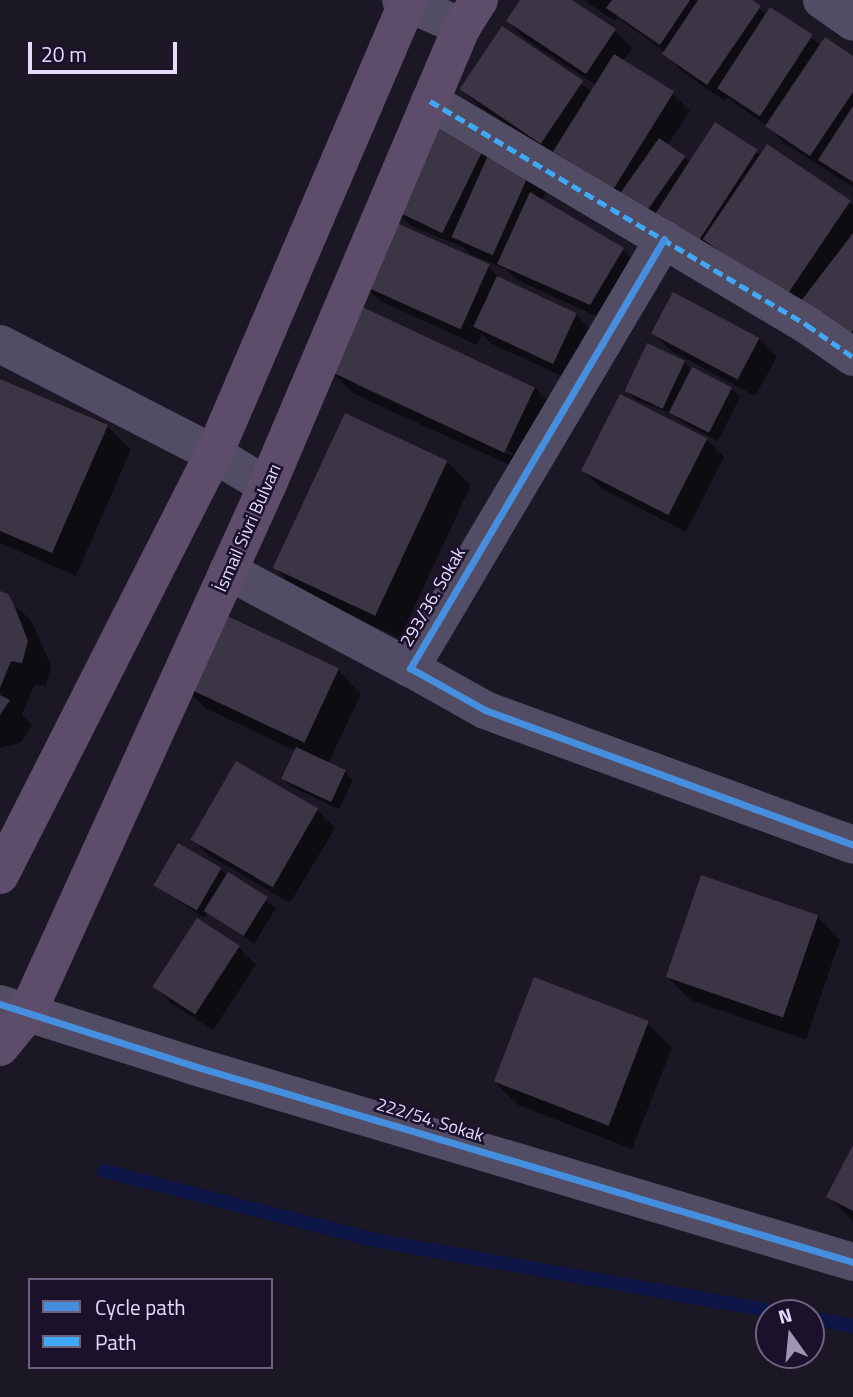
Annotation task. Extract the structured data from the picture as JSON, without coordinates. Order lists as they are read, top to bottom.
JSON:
{
  "streets": {
    "main road": ["İsmail Sivri Bulvarı"],
    "street": ["293/36. Sokak", "222/54. Sokak"]
  },
  "crossings": [
    ["İsmail Sivri Bulvarı", "222/54. Sokak"]
  ],
  "legend": ["Cycle path", "Path"],
  "scale_bar": "20 m",
  "north": "top"
}
